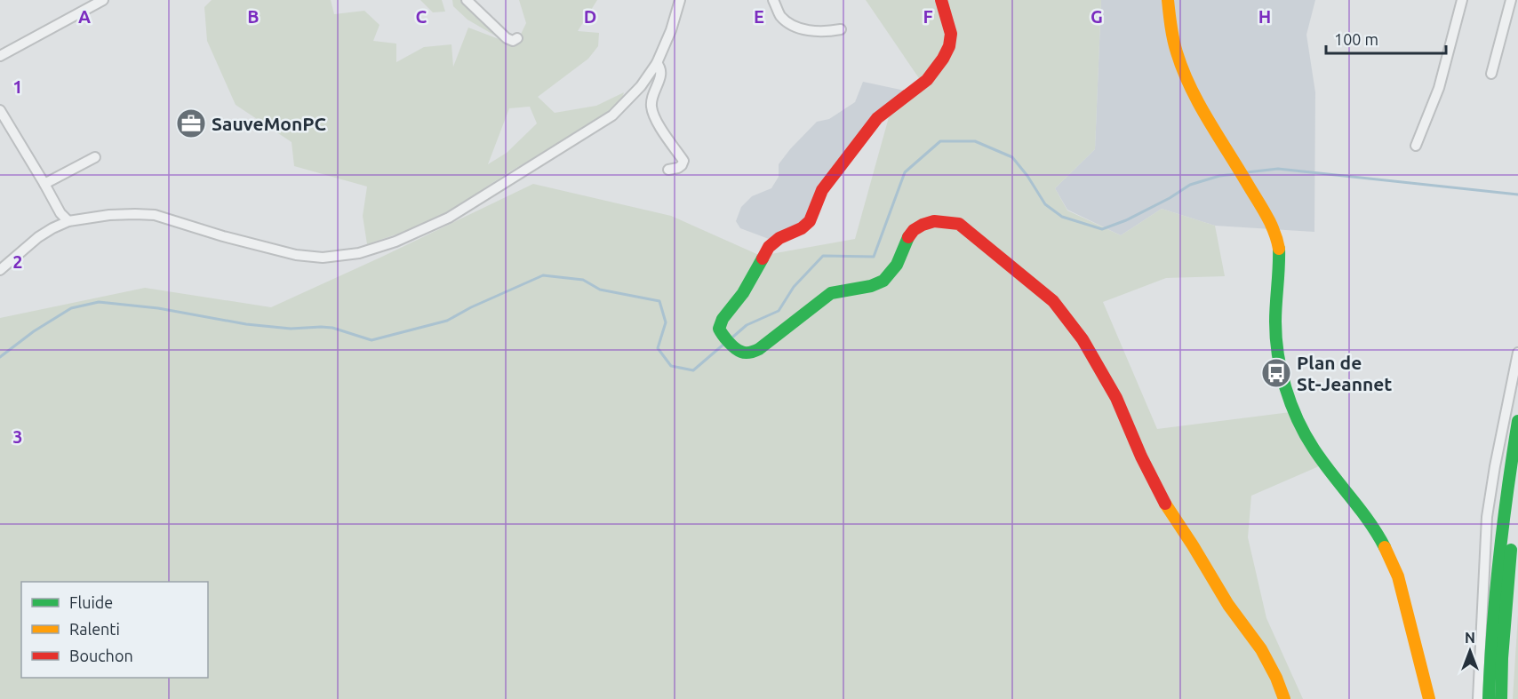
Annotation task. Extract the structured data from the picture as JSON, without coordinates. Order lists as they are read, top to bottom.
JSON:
{
  "places": {
    "office": ["SauveMonPC"],
    "bus stop": ["Plan de St-Jeannet"]
  },
  "legend": ["Fluide", "Ralenti", "Bouchon"],
  "scale_bar": "100 m",
  "north": "top",
  "grid": {
    "columns": [
      "A",
      "B",
      "C",
      "D",
      "E",
      "F",
      "G",
      "H"
    ],
    "rows": ["1", "2", "3"]
  }
}
